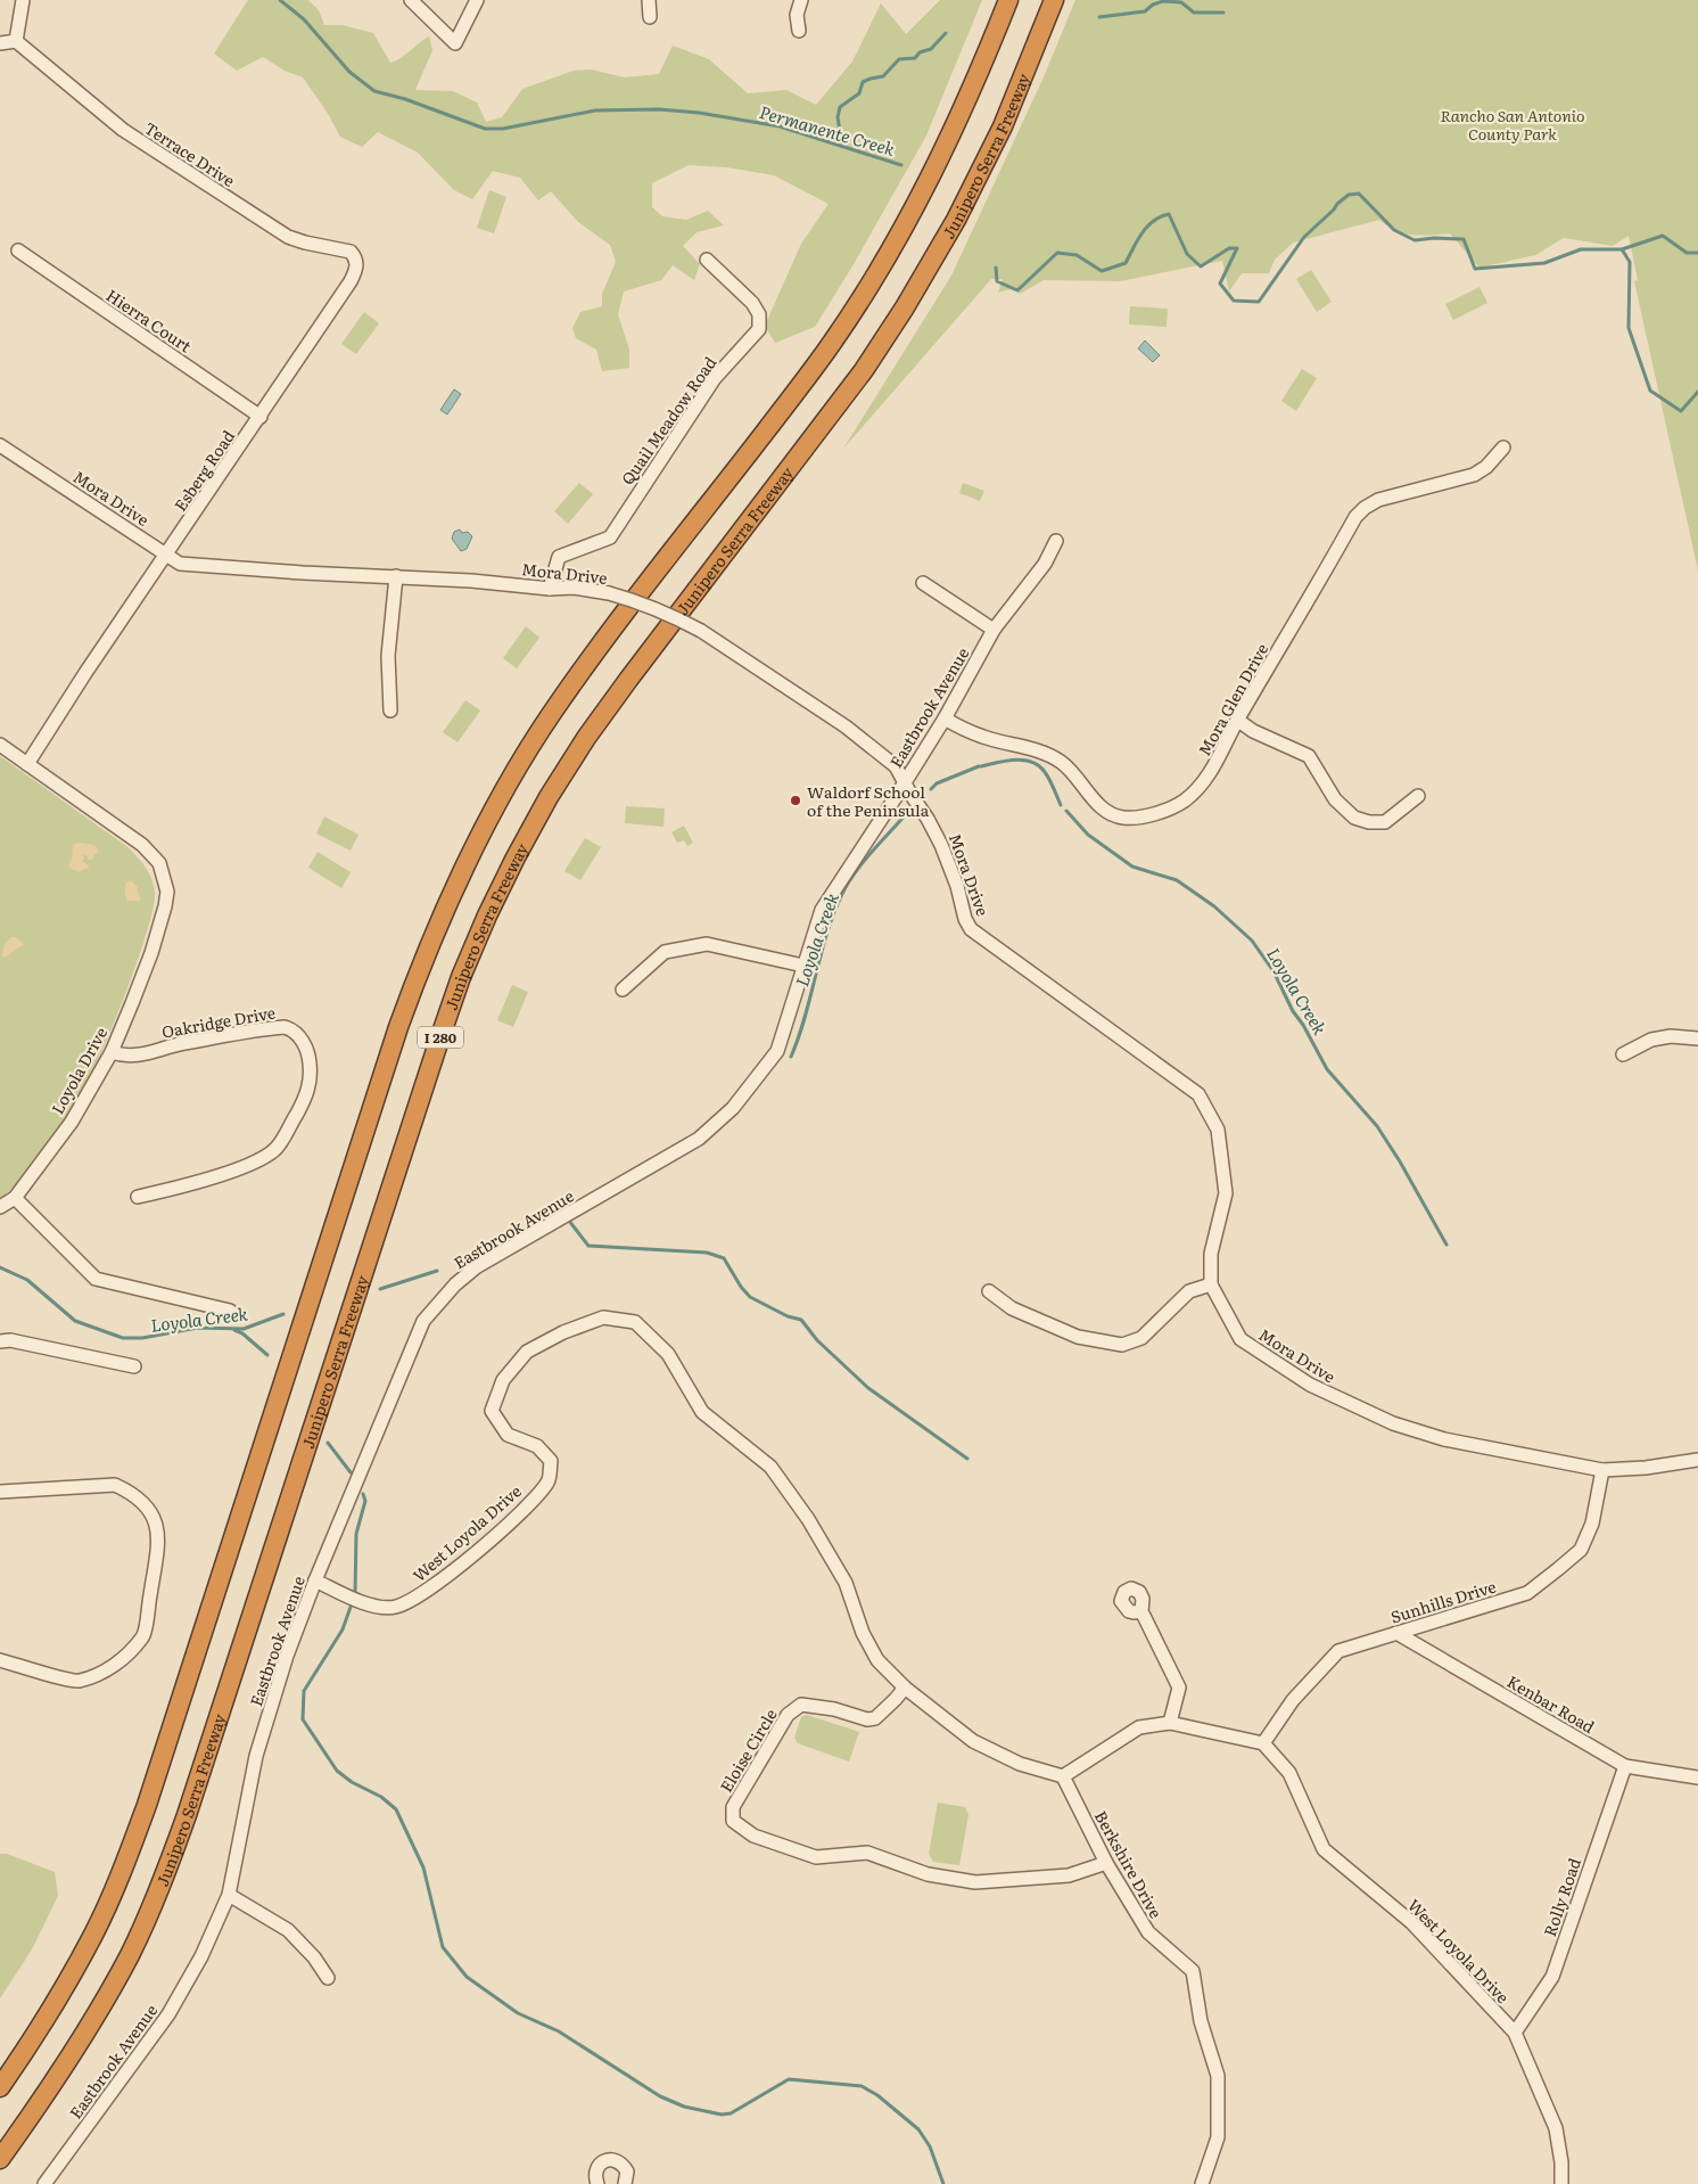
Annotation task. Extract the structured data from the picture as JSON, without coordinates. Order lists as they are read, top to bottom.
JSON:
{
  "streets": {
    "highway": ["Junipero Serra Freeway", "I 280"],
    "street": [
      "Terrace Drive",
      "Hierra Court",
      "Quail Meadow Road",
      "Esberg Road",
      "Mora Drive",
      "Mora Glen Drive",
      "Eastbrook Avenue",
      "Oakridge Drive",
      "Loyola Drive",
      "West Loyola Drive",
      "Sunhills Drive",
      "Kenbar Road",
      "Eloise Circle",
      "Berkshire Drive",
      "Rolly Road"
    ]
  },
  "crossings": [
    ["Terrace Drive", "Esberg Road"],
    ["Hierra Court", "Esberg Road"],
    ["Quail Meadow Road", "Mora Drive"],
    ["Esberg Road", "Mora Drive"],
    ["Esberg Road", "Loyola Drive"],
    ["Mora Drive", "Eastbrook Avenue"],
    ["Mora Drive", "Sunhills Drive"],
    ["Mora Glen Drive", "Eastbrook Avenue"],
    ["Eastbrook Avenue", "West Loyola Drive"],
    ["Oakridge Drive", "Loyola Drive"],
    ["West Loyola Drive", "Sunhills Drive"],
    ["West Loyola Drive", "Eloise Circle"],
    ["West Loyola Drive", "Berkshire Drive"],
    ["West Loyola Drive", "Rolly Road"],
    ["Sunhills Drive", "Kenbar Road"],
    ["Kenbar Road", "Rolly Road"],
    ["Eloise Circle", "Berkshire Drive"]
  ],
  "water": ["Permanente Creek", "Loyola Creek"],
  "parks": ["Rancho San Antonio County Park"],
  "places": ["Waldorf School of the Peninsula"]
}
